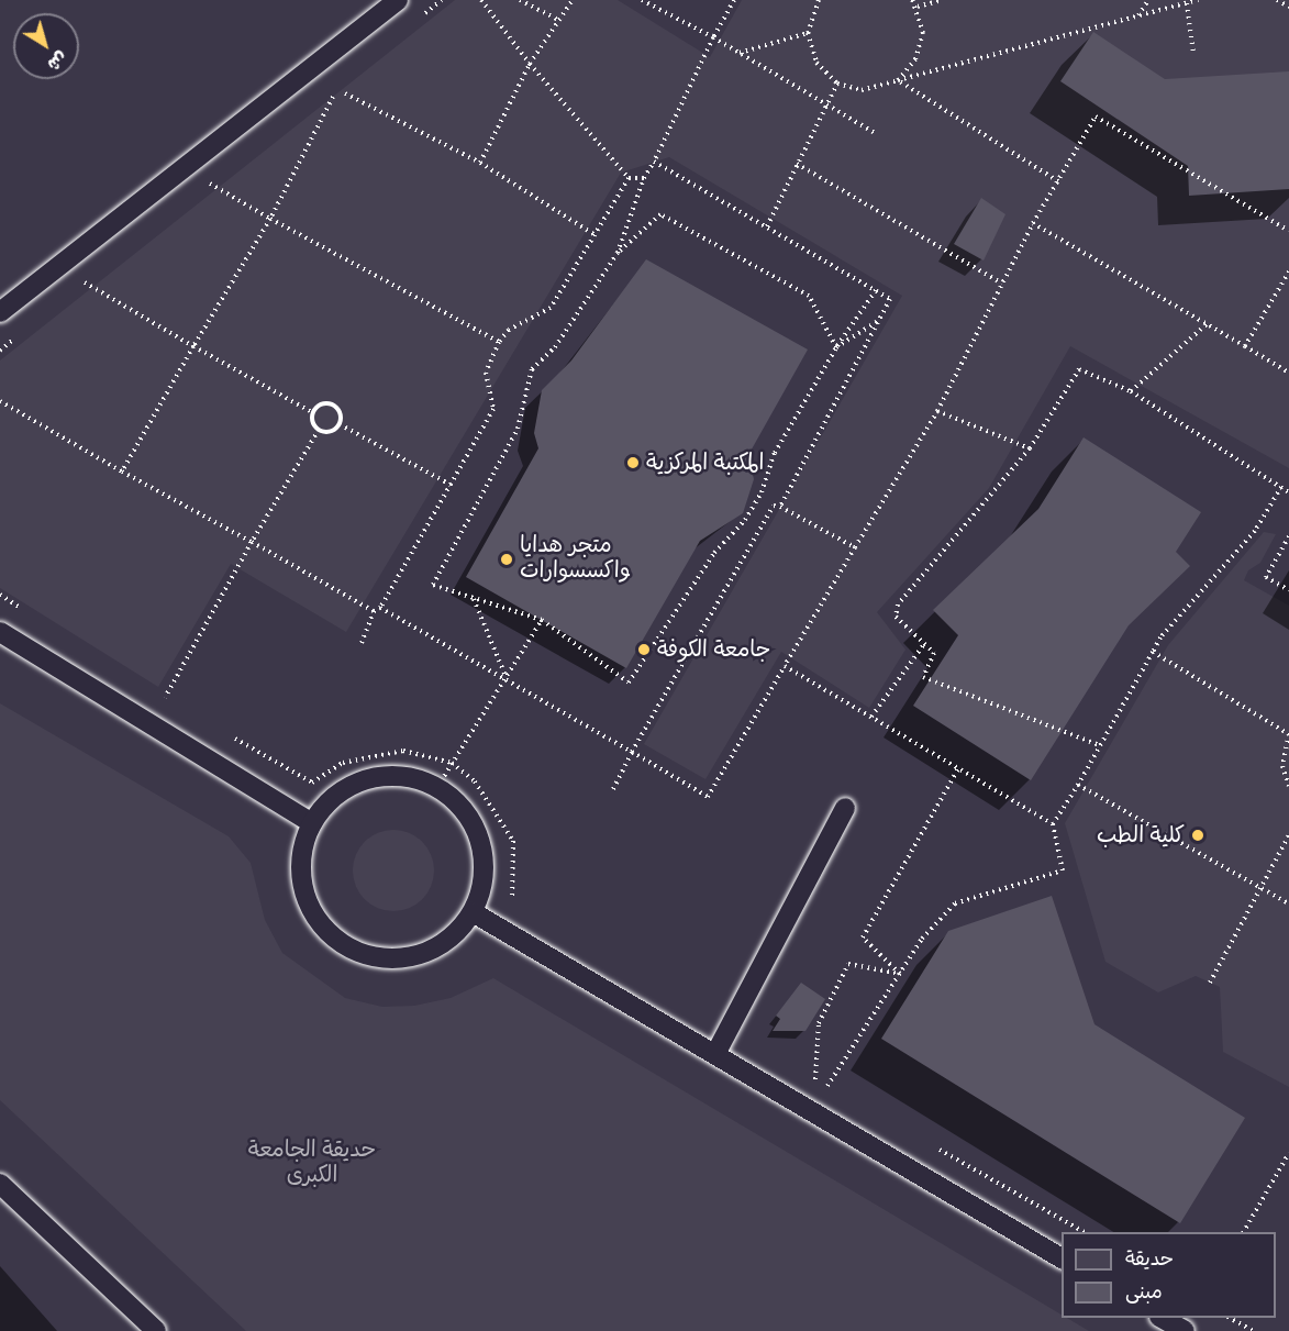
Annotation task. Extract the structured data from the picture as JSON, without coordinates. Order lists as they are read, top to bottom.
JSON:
{
  "parks": ["حديقة الجامعة الكبرى"],
  "places": [
    "المكتبة المركزية",
    "متجر هدايا واكسسوارات",
    "جامعة الكوفة",
    "كلية الطب"
  ],
  "legend": ["حديقة", "مبنى"],
  "north": "bottom right"
}
